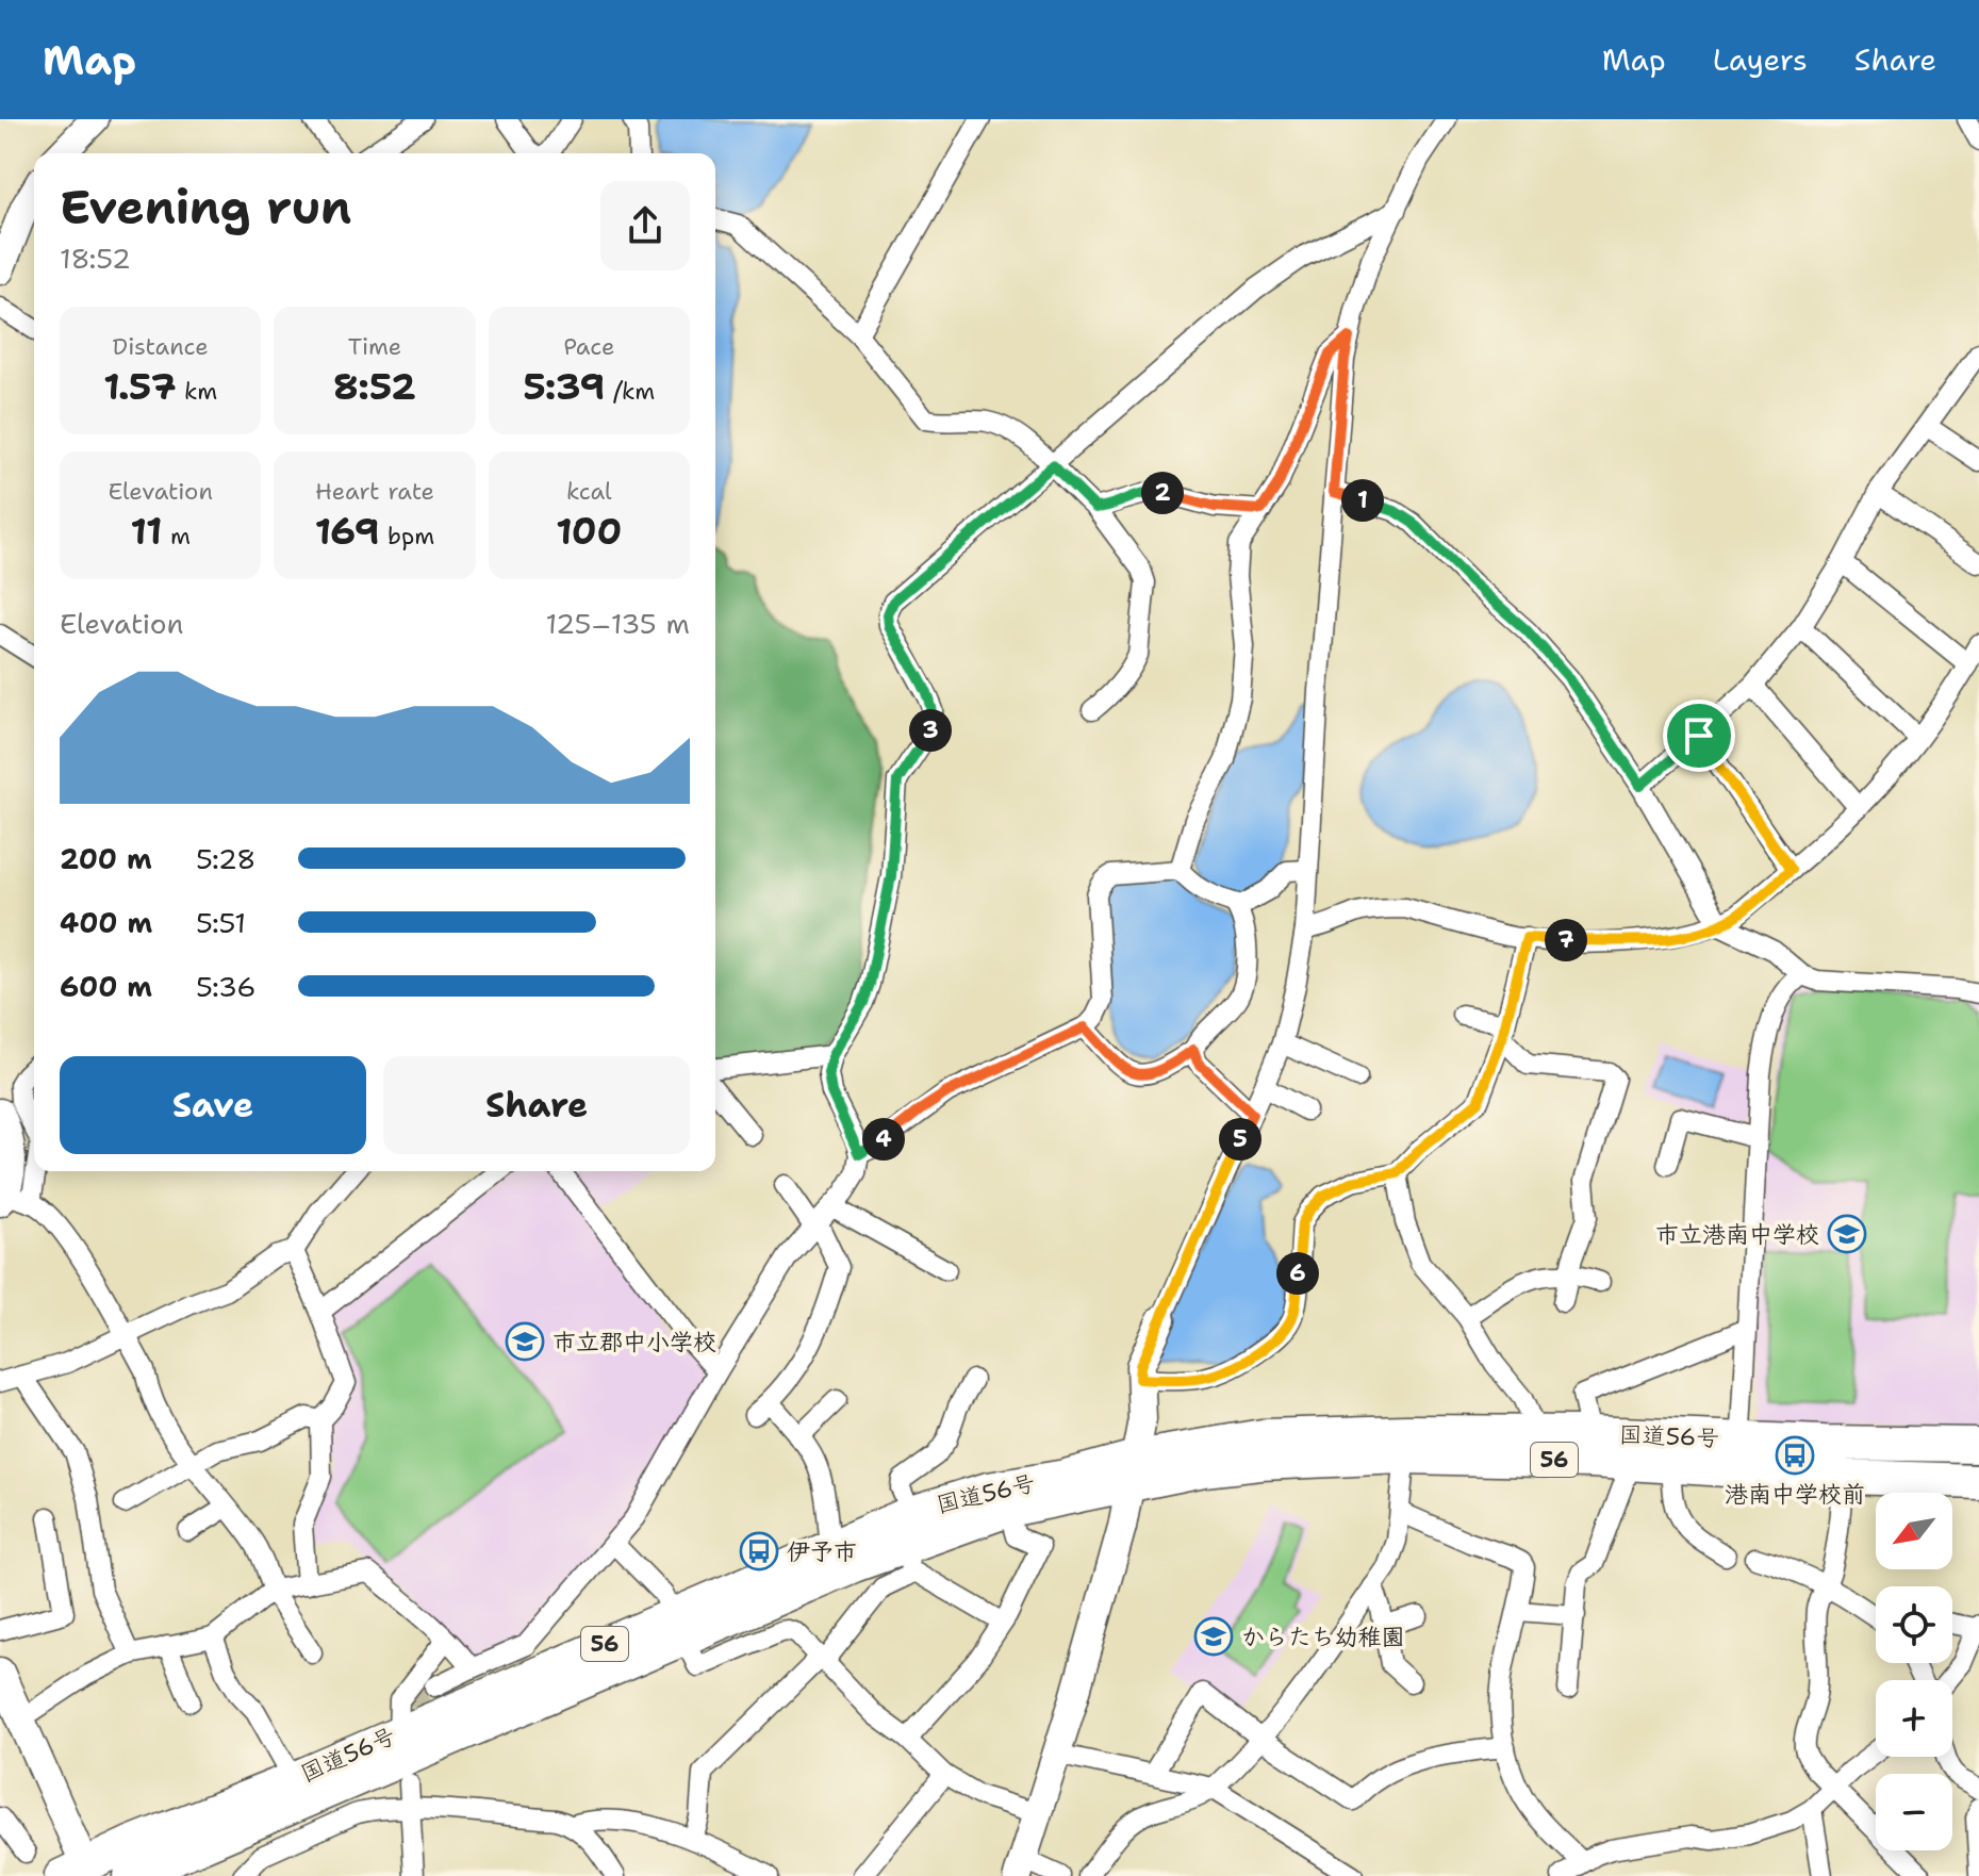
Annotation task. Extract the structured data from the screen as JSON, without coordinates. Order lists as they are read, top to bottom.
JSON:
{
  "streets": {
    "highway": ["国道56号", "56"]
  },
  "places": {
    "school or university": ["市立港南中学校", "市立郡中小学校", "からたち幼稚園"],
    "bus stop": ["港南中学校前", "伊予市"]
  },
  "north": "bottom left",
  "page": {
    "header": "Map",
    "nav": ["Map", "Layers", "Share"],
    "heading": ["Evening run", "18:52"],
    "stats": [
      ["Distance", "1.57 km"],
      ["Time", "8:52"],
      ["Pace", "5:39 /km"],
      ["Elevation", "11 m"],
      ["Heart rate", "169 bpm"],
      ["kcal", "100"]
    ],
    "pins": [
      "2",
      "1",
      "3",
      "7",
      "4",
      "5",
      "6"
    ],
    "chart": ["Elevation", "125–135 m"],
    "list": [
      {
        "name": "200 m",
        "note": "5:28"
      },
      {
        "name": "400 m",
        "note": "5:51"
      },
      {
        "name": "600 m",
        "note": "5:36"
      }
    ],
    "buttons": ["Save", "Share"],
    "map_buttons": ["+", "−"]
  }
}
